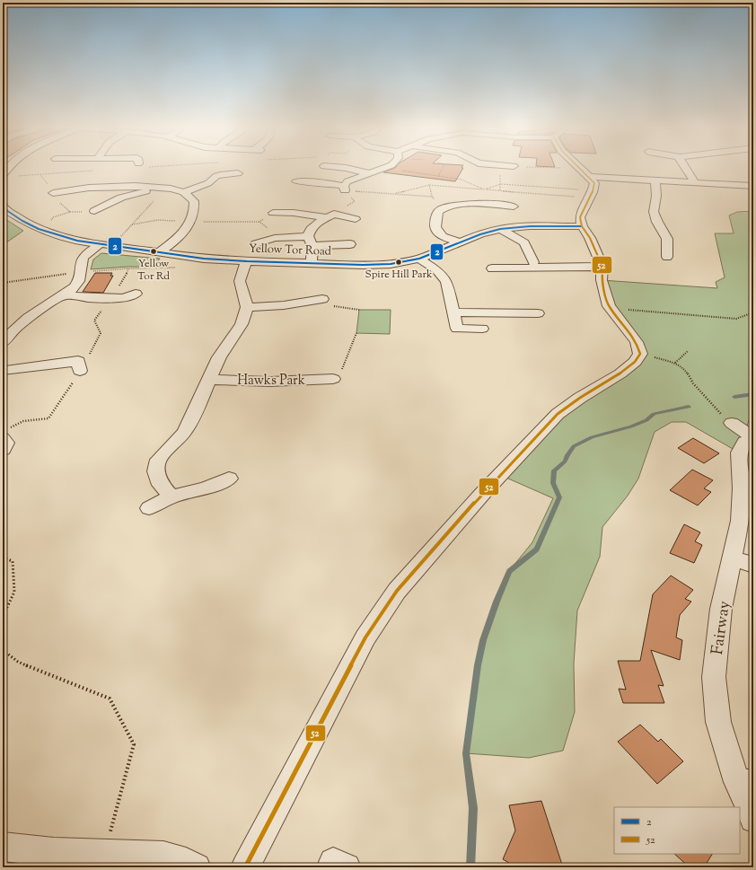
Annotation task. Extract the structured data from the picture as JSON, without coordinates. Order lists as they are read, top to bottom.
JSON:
{
  "streets": {
    "street": ["Yellow Tor Road", "Hawks Park", "Fairway"]
  },
  "places": ["Yellow Tor Rd", "Spire Hill Park"],
  "lines": ["transit line 52", "transit line 2"],
  "legend": ["2", "52"]
}
